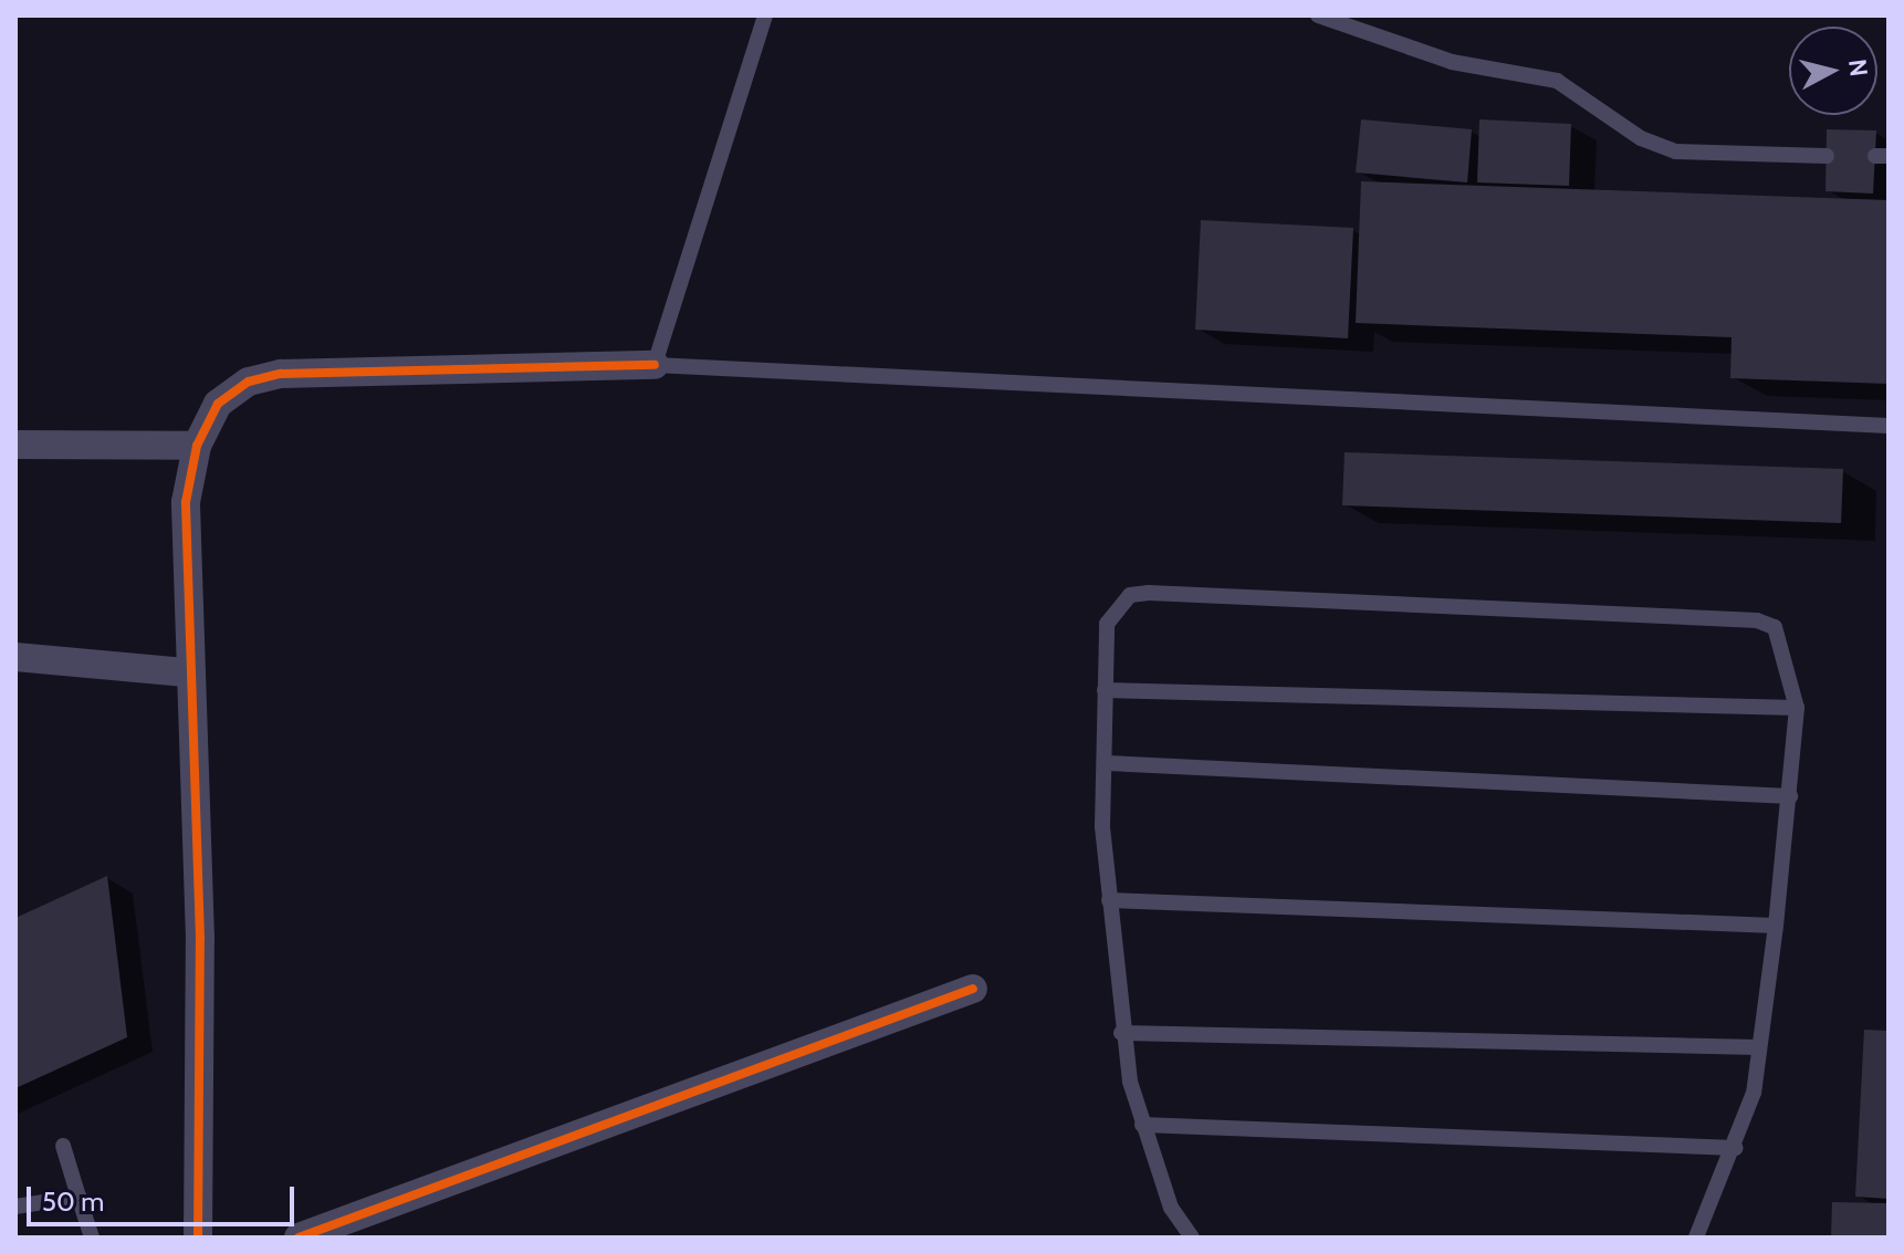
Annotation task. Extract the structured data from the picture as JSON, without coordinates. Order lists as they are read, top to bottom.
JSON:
{
  "scale_bar": "50 m",
  "north": "right"
}
